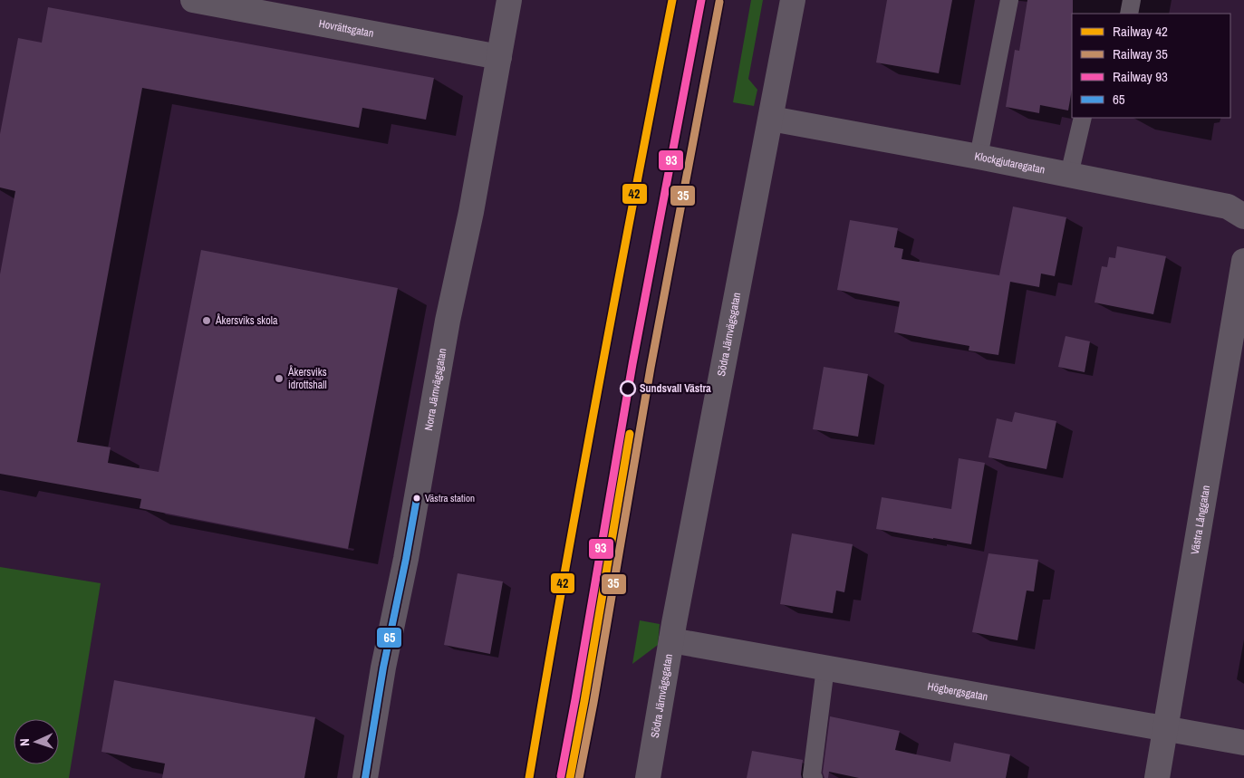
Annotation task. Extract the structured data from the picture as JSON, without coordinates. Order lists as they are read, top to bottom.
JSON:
{
  "streets": {
    "street": [
      "Hovrättsgatan",
      "Klockgjutaregatan",
      "Södra Järnvägsgatan",
      "Norra Järnvägsgatan",
      "Västra Långgatan",
      "Högbergsgatan"
    ]
  },
  "crossings": [
    ["Hovrättsgatan", "Norra Järnvägsgatan"],
    ["Klockgjutaregatan", "Södra Järnvägsgatan"],
    ["Södra Järnvägsgatan", "Högbergsgatan"],
    ["Västra Långgatan", "Högbergsgatan"]
  ],
  "places": [
    "Åkersviks skola",
    "Åkersviks idrottshall",
    "Sundsvall Västra",
    "Västra station"
  ],
  "lines": [
    "rail line 42",
    "rail line 93",
    "rail line 35",
    "transit line 65"
  ],
  "legend": [
    "Railway 42",
    "Railway 35",
    "Railway 93",
    "65"
  ],
  "north": "left"
}
